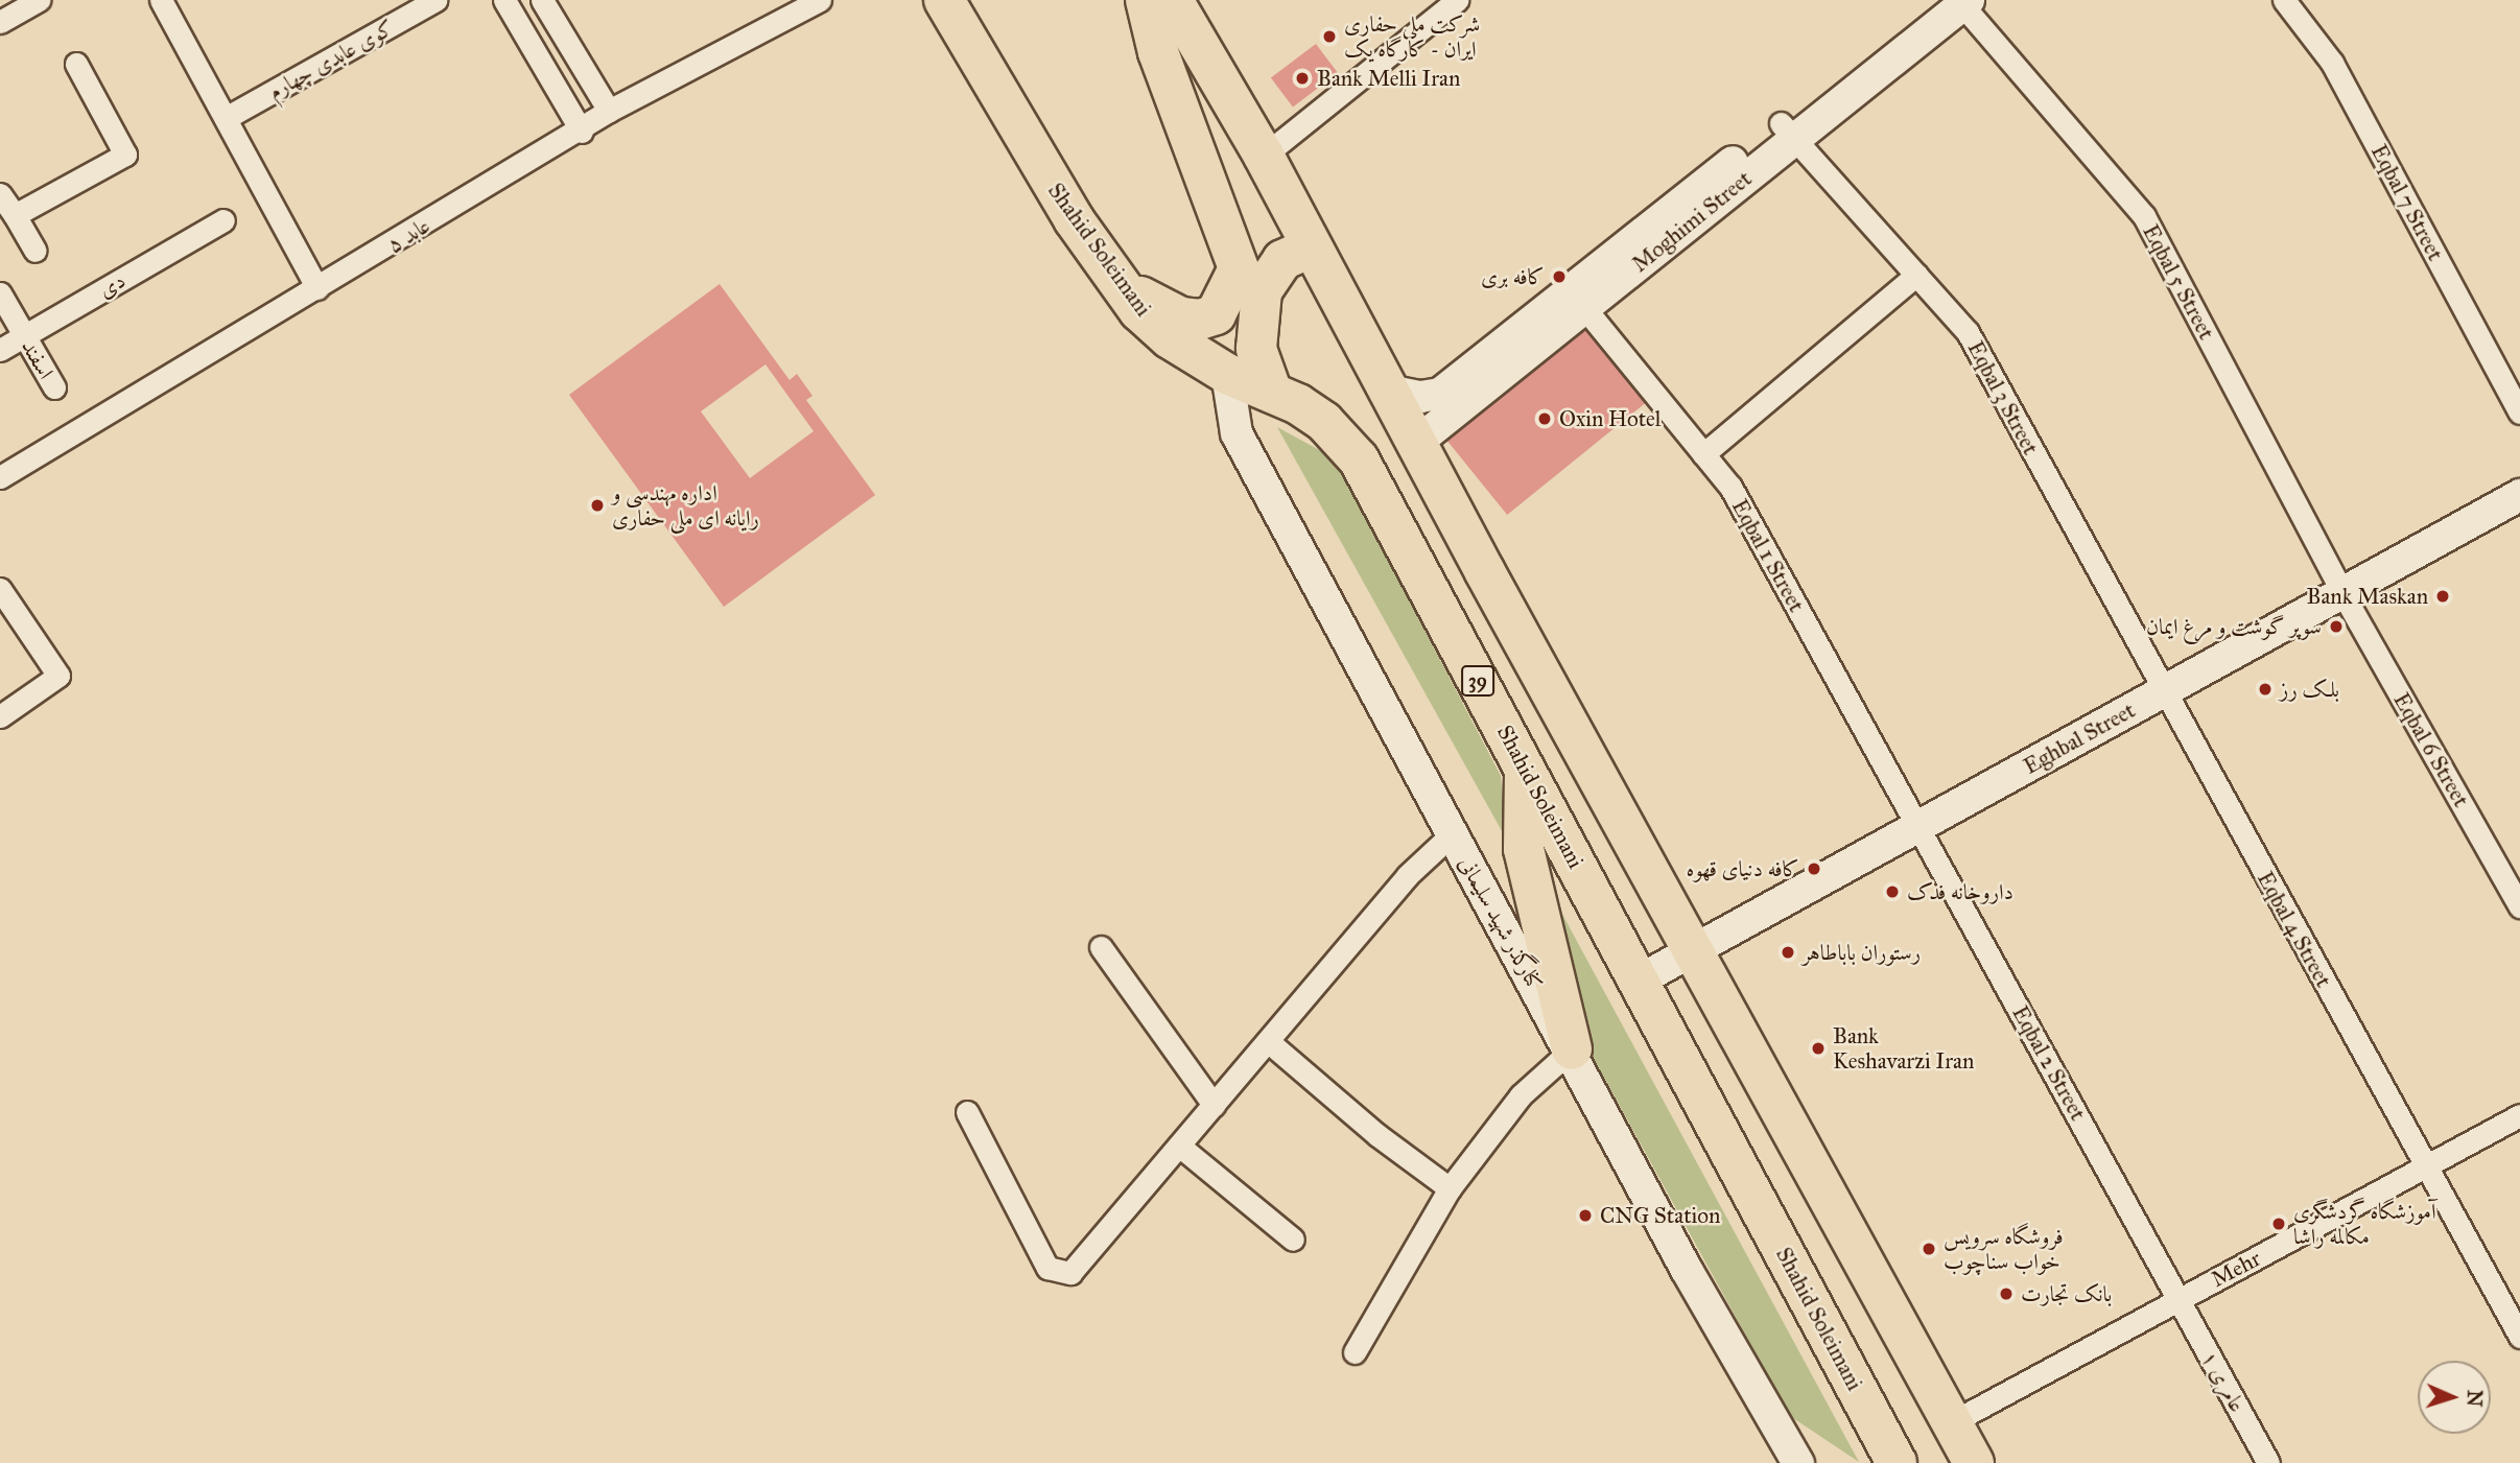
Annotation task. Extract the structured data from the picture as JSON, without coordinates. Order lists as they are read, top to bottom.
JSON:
{
  "streets": {
    "highway": ["Shahid Soleimani", "39"],
    "main road": ["Moghimi Street", "Eghbal Street", "کنارگذر شهید سلیمانی"],
    "street": [
      "کوی عابدی چهارم",
      "Eqbal 7 Street",
      "عابد ۵",
      "Eqbal 5 Street",
      "دی",
      "اسفند",
      "Eqbal 3 Street",
      "Eqbal 1 Street",
      "Eqbal 6 Street",
      "Eqbal 4 Street",
      "Eqbal 2 Street",
      "Mehr",
      "عامری ۱"
    ]
  },
  "crossings": [
    ["Moghimi Street", "Eqbal 5 Street"],
    ["Moghimi Street", "Eqbal 3 Street"],
    ["Moghimi Street", "Eqbal 1 Street"],
    ["Shahid Soleimani", "Eghbal Street"],
    ["Shahid Soleimani", "کنارگذر شهید سلیمانی"],
    ["Eqbal 5 Street", "Eghbal Street"],
    ["Eqbal 5 Street", "Eqbal 6 Street"],
    ["دی", "اسفند"],
    ["Eqbal 3 Street", "Eghbal Street"],
    ["Eqbal 3 Street", "Eqbal 4 Street"],
    ["Eqbal 1 Street", "Eghbal Street"],
    ["Eqbal 1 Street", "Eqbal 2 Street"],
    ["Eghbal Street", "Eqbal 6 Street"],
    ["Eghbal Street", "Eqbal 4 Street"],
    ["Eghbal Street", "Eqbal 2 Street"],
    ["Eqbal 4 Street", "Mehr"],
    ["Eqbal 2 Street", "Mehr"],
    ["Eqbal 2 Street", "عامری ۱"],
    ["Mehr", "عامری ۱"]
  ],
  "places": [
    "شرکت ملی حفاری ایران - کارگاه یک",
    "Bank Melli Iran",
    "کافه بری",
    "Oxin Hotel",
    "اداره مهندسی و رایانه ای ملی حفاری",
    "Bank Maskan",
    "سوپر گوشت و مرغ ایمان",
    "بلک رز",
    "کافه دنیای قهوه",
    "داروخانه فدک",
    "رستوران باباطاهر",
    "Bank Keshavarzi Iran",
    "CNG Station",
    "آموزشگاه گردشگری مکالمه راشا",
    "فروشگاه سرویس خواب سناچوب",
    "بانک تجارت"
  ],
  "north": "right"
}
